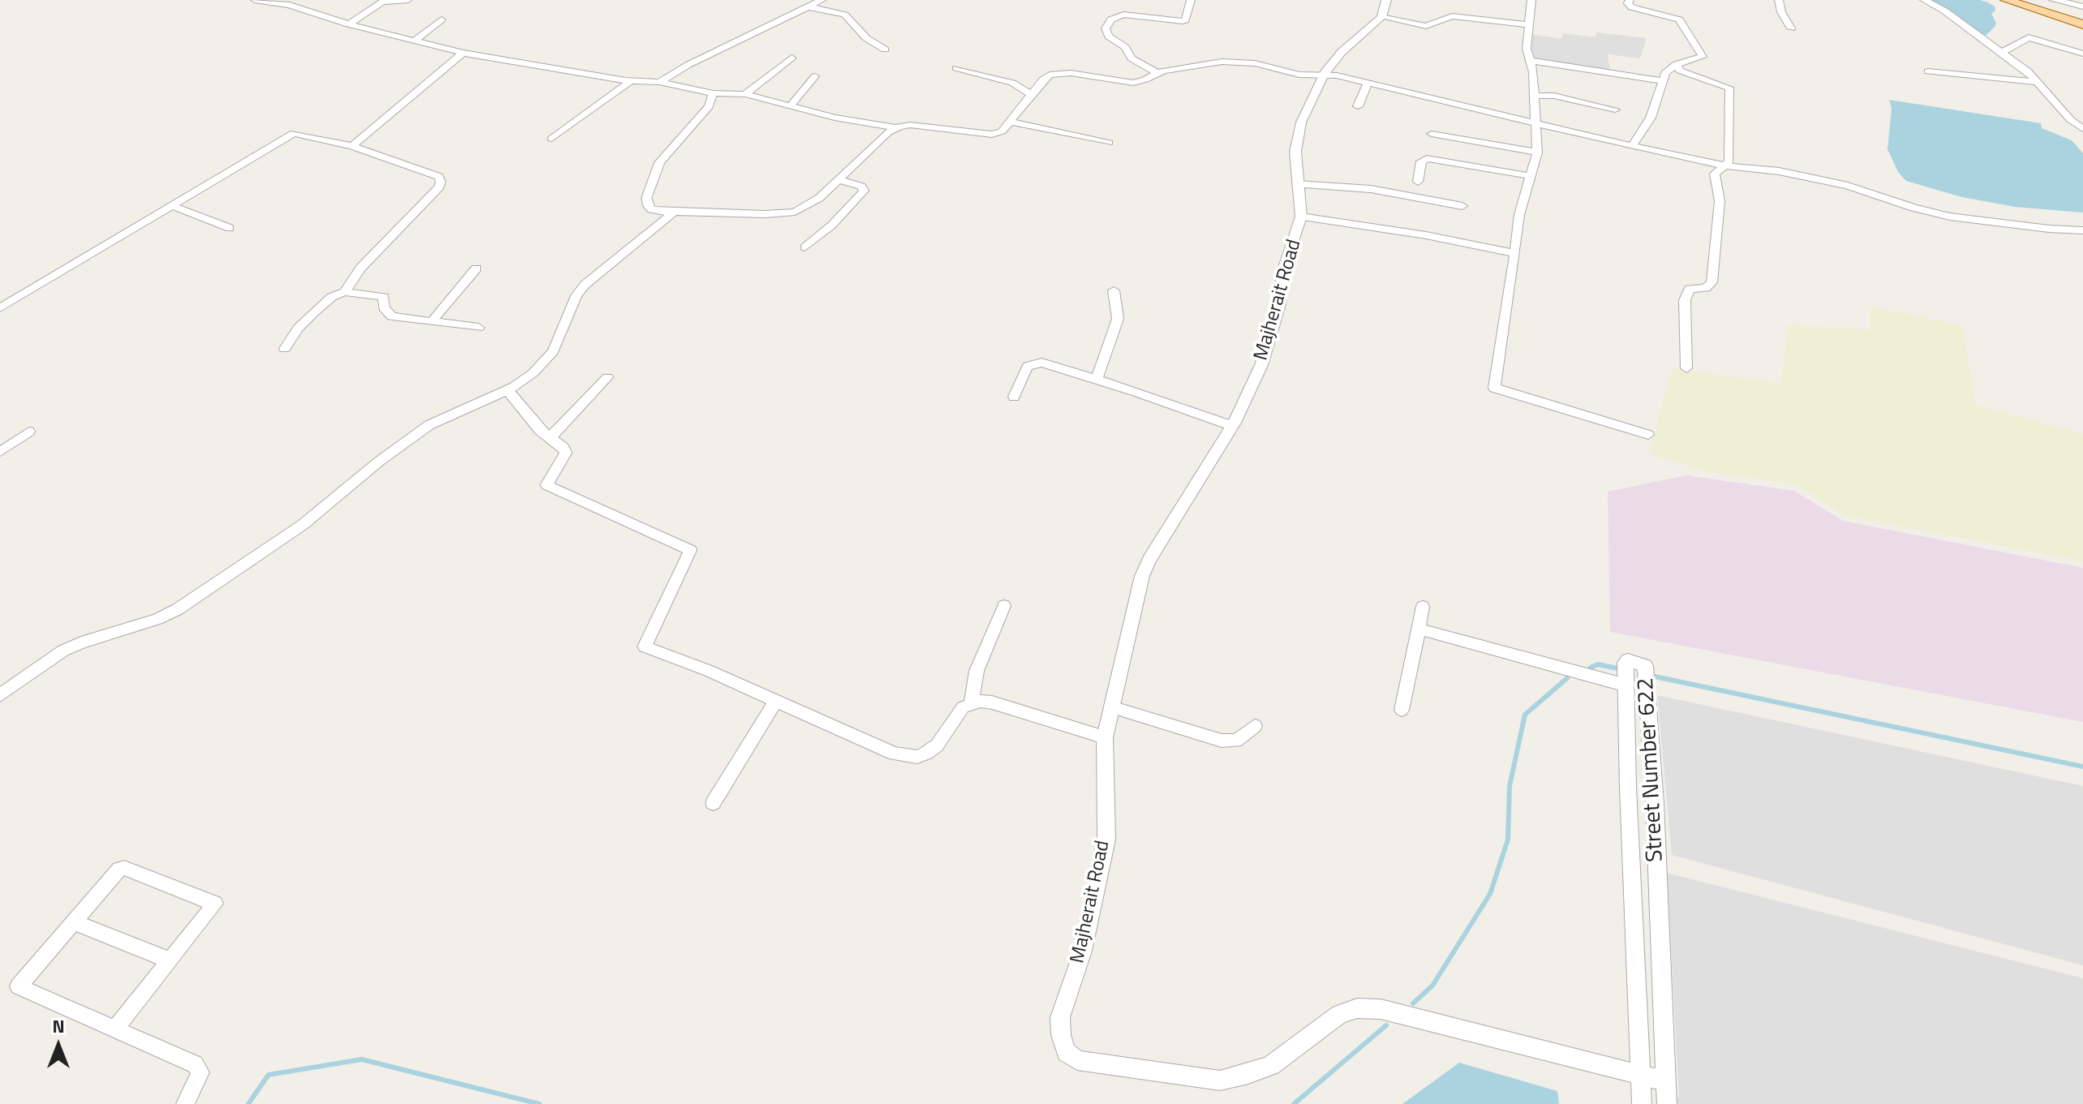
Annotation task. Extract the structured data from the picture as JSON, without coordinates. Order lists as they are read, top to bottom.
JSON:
{
  "streets": {
    "street": ["Majherait Road", "Street Number 622"]
  },
  "crossings": [
    ["Majherait Road", "Street Number 622"]
  ],
  "north": "top"
}
